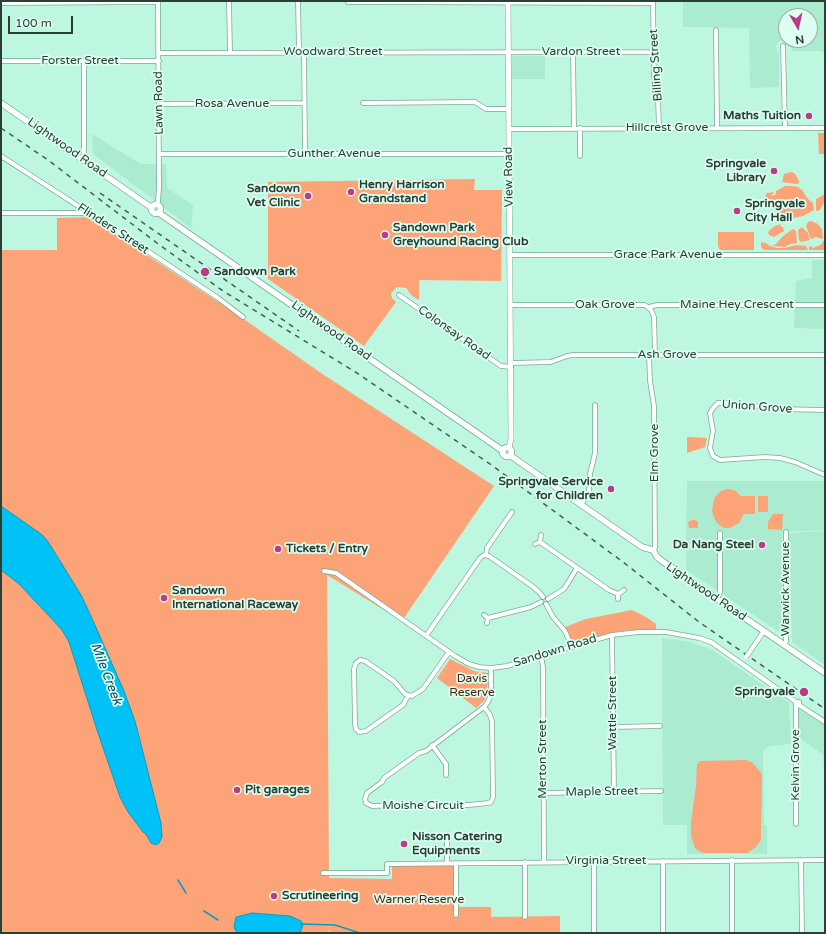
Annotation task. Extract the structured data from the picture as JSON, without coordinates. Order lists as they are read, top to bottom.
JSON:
{
  "streets": {
    "main road": ["Lightwood Road"],
    "street": [
      "Woodward Street",
      "Vardon Street",
      "Forster Street",
      "Billing Street",
      "Lawn Road",
      "Rosa Avenue",
      "Hillcrest Grove",
      "Gunther Avenue",
      "View Road",
      "Flinders Street",
      "Grace Park Avenue",
      "Oak Grove",
      "Maine Hey Crescent",
      "Colonsay Road",
      "Ash Grove",
      "Union Grove",
      "Elm Grove",
      "Warwick Avenue",
      "Sandown Road",
      "Wattle Street",
      "Merton Street",
      "Kelvin Grove",
      "Maple Street",
      "Moishe Circuit",
      "Virginia Street"
    ]
  },
  "crossings": [
    ["Woodward Street", "Vardon Street"],
    ["Woodward Street", "Lawn Road"],
    ["Woodward Street", "View Road"],
    ["Vardon Street", "Billing Street"],
    ["Vardon Street", "View Road"],
    ["Forster Street", "Lawn Road"],
    ["Billing Street", "Hillcrest Grove"],
    ["Lawn Road", "Rosa Avenue"],
    ["Lawn Road", "Lightwood Road"],
    ["Lawn Road", "Gunther Avenue"],
    ["Hillcrest Grove", "View Road"],
    ["Lightwood Road", "View Road"],
    ["Lightwood Road", "Elm Grove"],
    ["Lightwood Road", "Warwick Avenue"],
    ["Gunther Avenue", "View Road"],
    ["View Road", "Grace Park Avenue"],
    ["View Road", "Oak Grove"],
    ["View Road", "Colonsay Road"],
    ["View Road", "Ash Grove"],
    ["Oak Grove", "Maine Hey Crescent"],
    ["Oak Grove", "Ash Grove"],
    ["Colonsay Road", "Ash Grove"],
    ["Ash Grove", "Elm Grove"],
    ["Sandown Road", "Wattle Street"],
    ["Sandown Road", "Merton Street"],
    ["Sandown Road", "Kelvin Grove"],
    ["Wattle Street", "Maple Street"],
    ["Merton Street", "Maple Street"],
    ["Merton Street", "Virginia Street"]
  ],
  "water": ["Mile Creek"],
  "parks": ["Davis Reserve", "Warner Reserve"],
  "places": [
    "Maths Tuition",
    "Springvale Library",
    "Henry Harrison Grandstand",
    "Sandown Vet Clinic",
    "Springvale City Hall",
    "Sandown Park Greyhound Racing Club",
    "Sandown Park",
    "Springvale Service for Children",
    "Da Nang Steel",
    "Tickets / Entry",
    "Sandown International Raceway",
    "Springvale",
    "Pit garages",
    "Nisson Catering Equipments",
    "Scrutineering"
  ],
  "scale_bar": "100 m",
  "north": "bottom"
}
